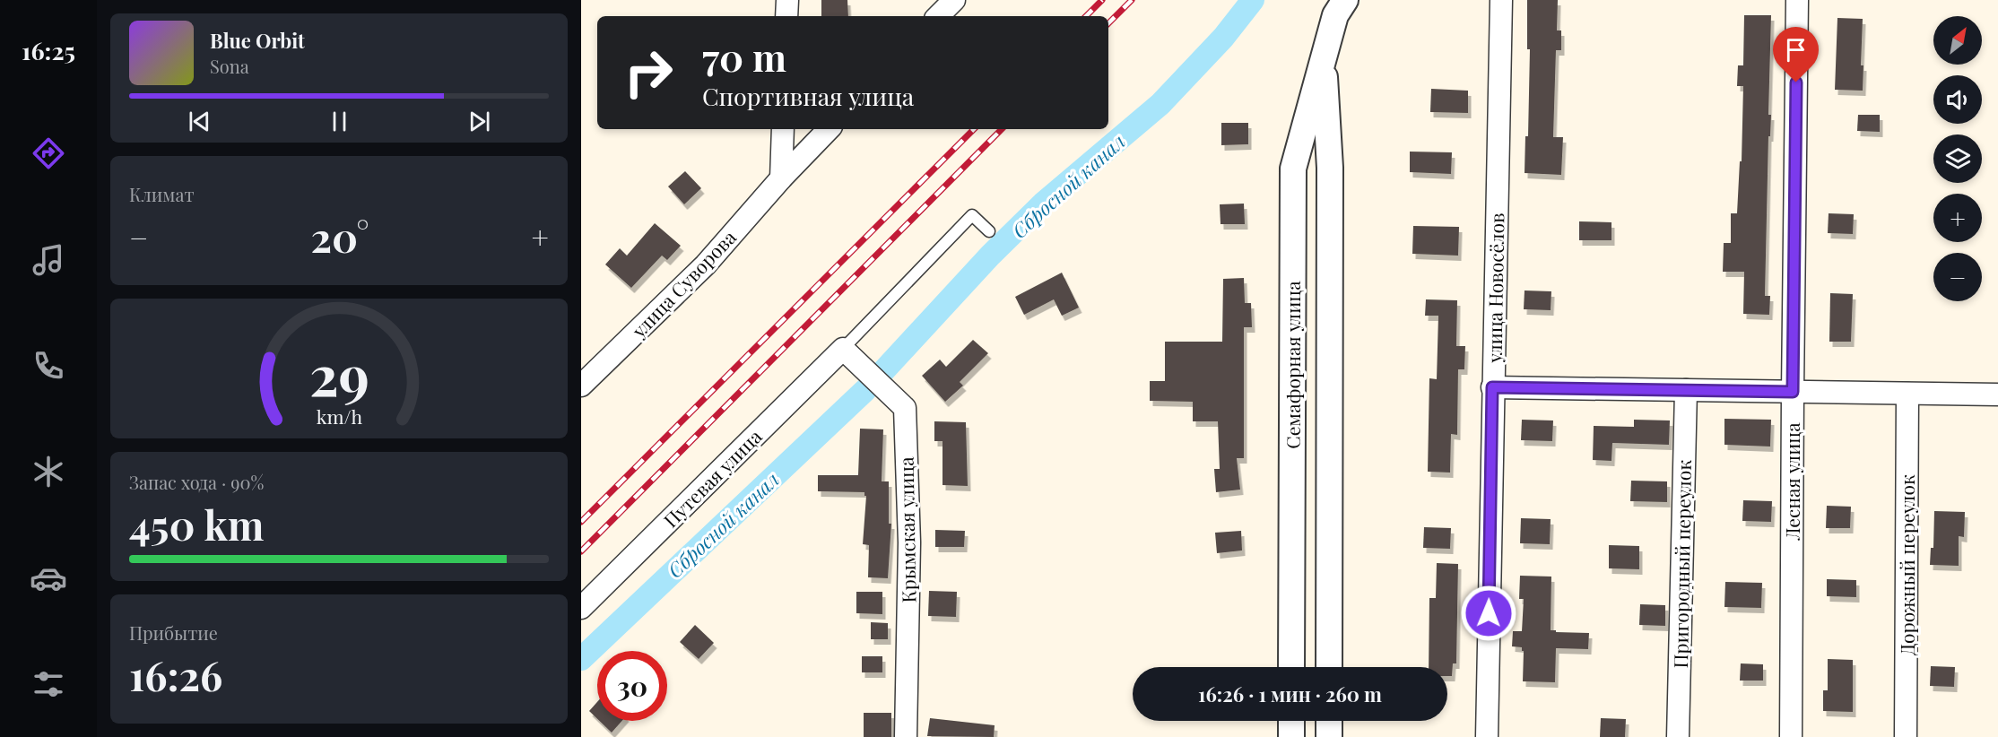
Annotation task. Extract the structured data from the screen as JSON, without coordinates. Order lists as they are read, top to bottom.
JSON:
{
  "streets": {
    "street": [
      "улица Суворова",
      "улица Новосёлов",
      "Семафорная улица",
      "Путевая улица",
      "Лесная улица",
      "Крымская улица",
      "Пригородный переулок",
      "Дорожный переулок"
    ]
  },
  "crossings": [
    ["Путевая улица", "Крымская улица"]
  ],
  "water": ["Сбросной канал"],
  "north": "top right",
  "page": {
    "tabs": "16:25",
    "map_buttons": ["+", "−"],
    "turn": ["70 m", "Спортивная улица"],
    "song": ["Blue Orbit", "Sona"],
    "tile": [
      "Климат",
      ["Запас хода · 90%", "450 km"],
      ["Прибытие", "16:26"]
    ],
    "heat": ["−", "20°", "+"],
    "limit": "30",
    "trip": "16:26 · 1 мин · 260 m",
    "gauge": ["29", "km/h"]
  }
}
